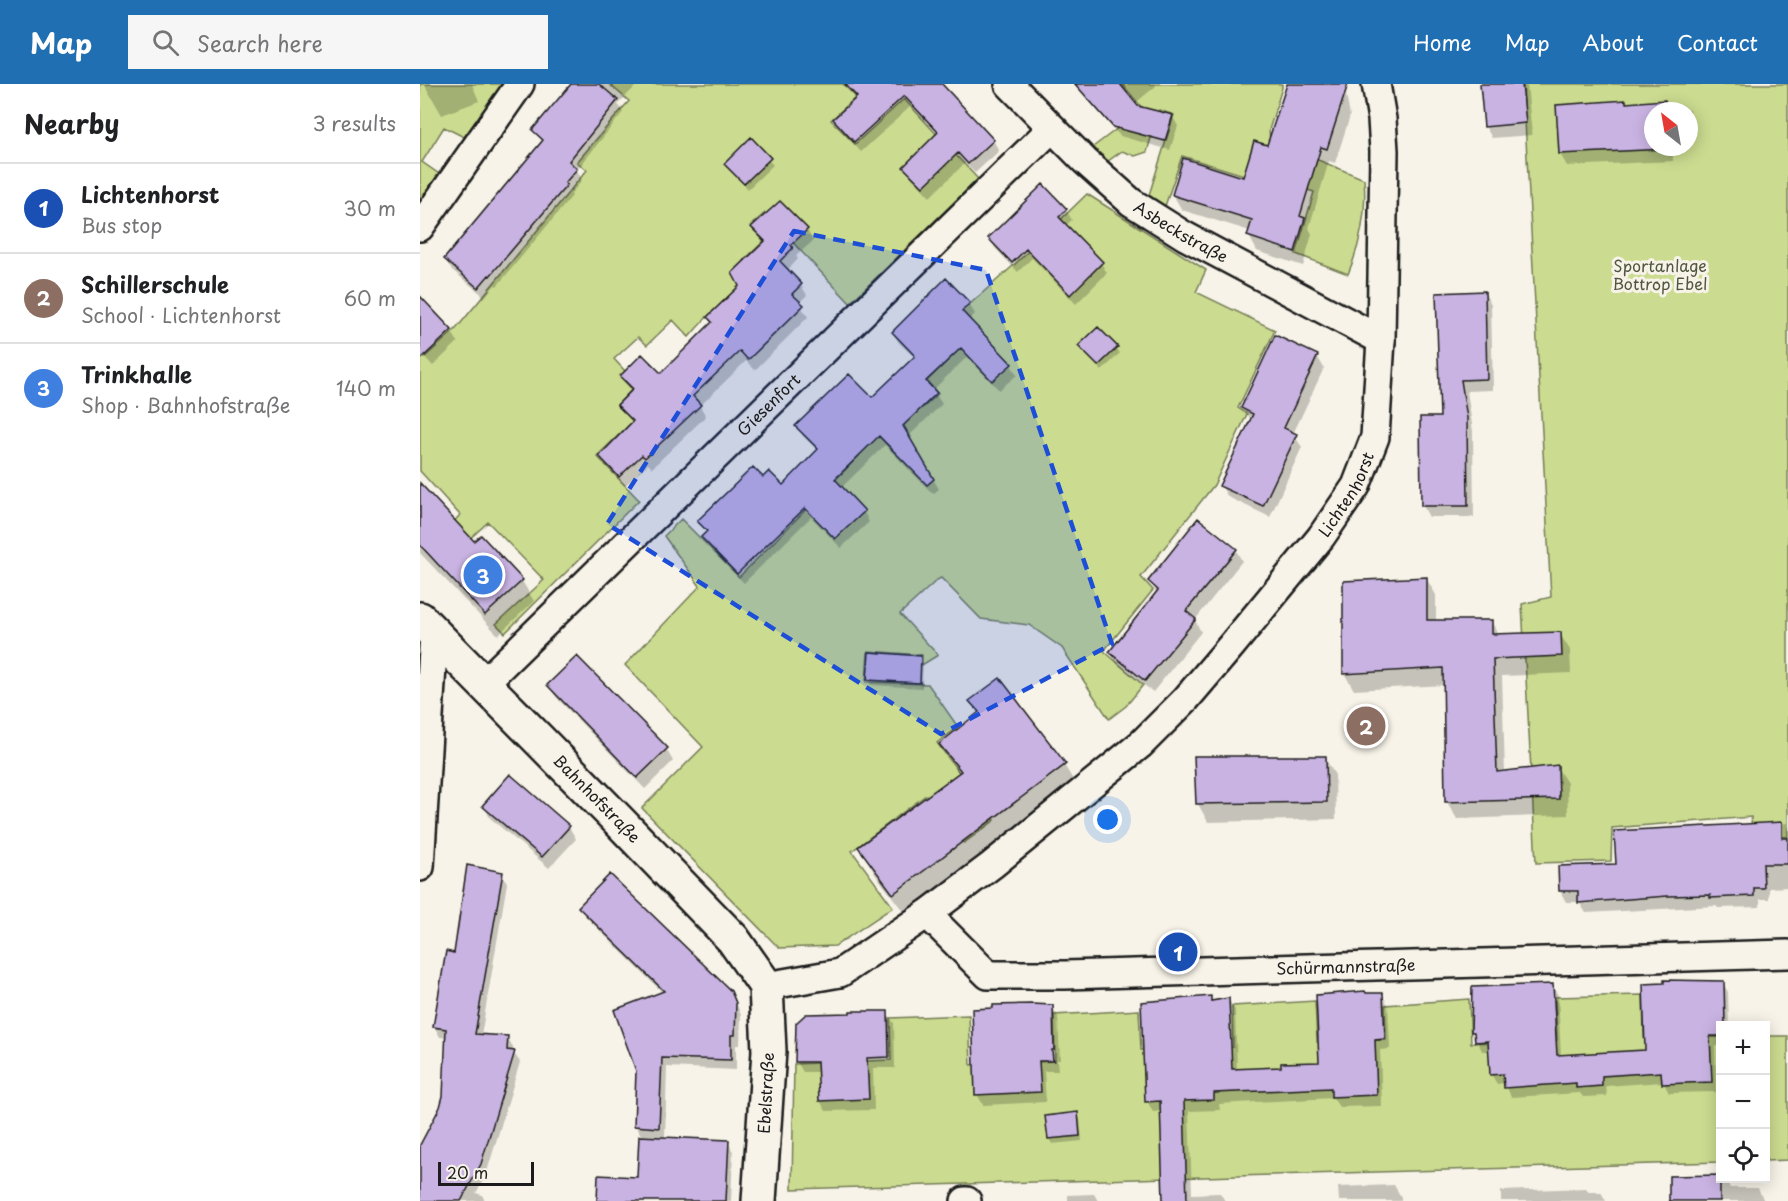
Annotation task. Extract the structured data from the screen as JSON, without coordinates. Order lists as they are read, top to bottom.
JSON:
{
  "streets": {
    "street": [
      "Asbeckstraße",
      "Giesenfort",
      "Lichtenhorst",
      "Bahnhofstraße",
      "Schürmannstraße",
      "Ebelstraße"
    ]
  },
  "crossings": [
    ["Asbeckstraße", "Giesenfort"],
    ["Asbeckstraße", "Lichtenhorst"],
    ["Giesenfort", "Bahnhofstraße"],
    ["Lichtenhorst", "Bahnhofstraße"],
    ["Lichtenhorst", "Schürmannstraße"],
    ["Lichtenhorst", "Ebelstraße"],
    ["Bahnhofstraße", "Ebelstraße"]
  ],
  "parks": ["Sportanlage Bottrop Ebel"],
  "scale_bar": "20 m",
  "north": "top left",
  "page": {
    "header": "Map",
    "search": "Search here",
    "nav": [
      "Home",
      "Map",
      "About",
      "Contact"
    ],
    "heading": ["Nearby", "3 results"],
    "list": [
      {
        "mark": "1",
        "name": "Lichtenhorst",
        "note": "Bus stop",
        "value": "30 m"
      },
      {
        "mark": "2",
        "name": "Schillerschule",
        "note": "School · Lichtenhorst",
        "value": "60 m"
      },
      {
        "mark": "3",
        "name": "Trinkhalle",
        "note": "Shop · Bahnhofstraße",
        "value": "140 m"
      }
    ],
    "pins": ["3", "2", "1"],
    "map_buttons": ["+", "−"],
    "scale": "20 m"
  }
}
